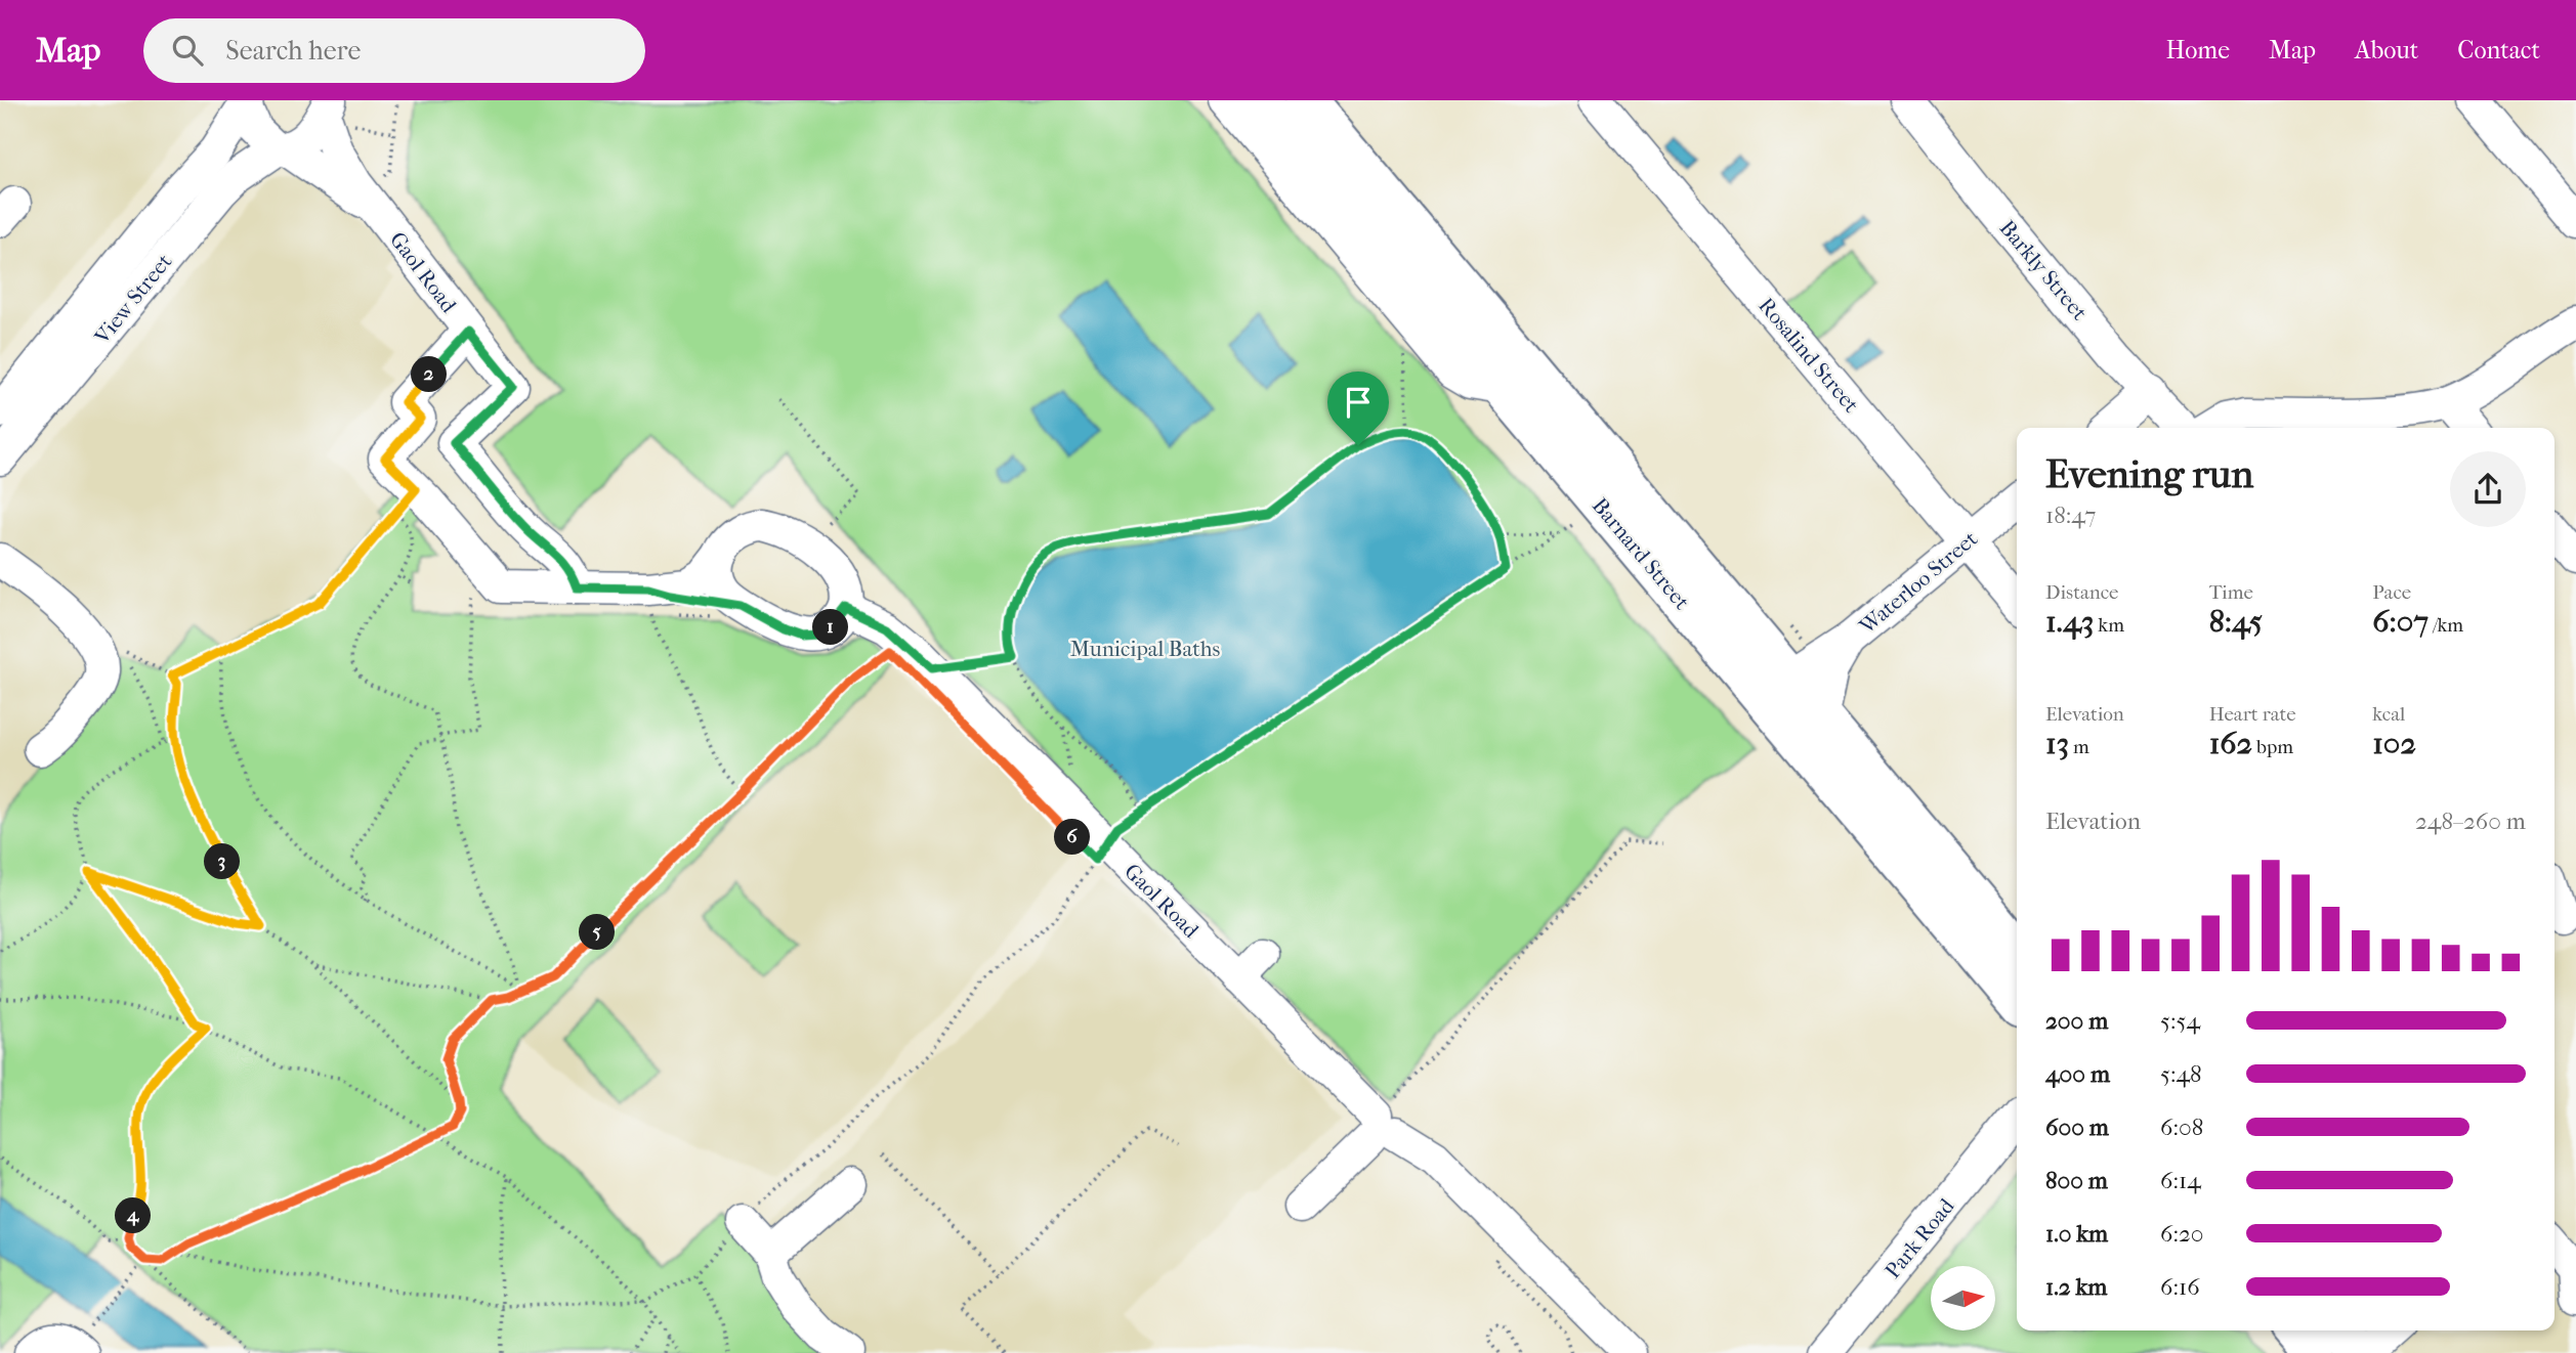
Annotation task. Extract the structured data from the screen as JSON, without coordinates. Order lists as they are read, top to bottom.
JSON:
{
  "streets": {
    "main road": ["Barnard Street"],
    "street": [
      "Barkly Street",
      "Gaol Road",
      "View Street",
      "Rosalind Street",
      "Waterloo Street",
      "Park Road"
    ]
  },
  "crossings": [
    ["Gaol Road", "View Street"],
    ["Rosalind Street", "Waterloo Street"],
    ["Barnard Street", "Waterloo Street"]
  ],
  "parks": ["Municipal Baths"],
  "north": "right",
  "page": {
    "header": "Map",
    "search": "Search here",
    "nav": [
      "Home",
      "Map",
      "About",
      "Contact"
    ],
    "pins": [
      "2",
      "1",
      "6",
      "3",
      "5",
      "4"
    ],
    "heading": ["Evening run", "18:47"],
    "stats": [
      ["Distance", "1.43 km"],
      ["Time", "8:45"],
      ["Pace", "6:07 /km"],
      ["Elevation", "13 m"],
      ["Heart rate", "162 bpm"],
      ["kcal", "102"]
    ],
    "chart": ["Elevation", "248–260 m"],
    "list": [
      {
        "name": "200 m",
        "note": "5:54"
      },
      {
        "name": "400 m",
        "note": "5:48"
      },
      {
        "name": "600 m",
        "note": "6:08"
      },
      {
        "name": "800 m",
        "note": "6:14"
      },
      {
        "name": "1.0 km",
        "note": "6:20"
      },
      {
        "name": "1.2 km",
        "note": "6:16"
      }
    ]
  }
}
